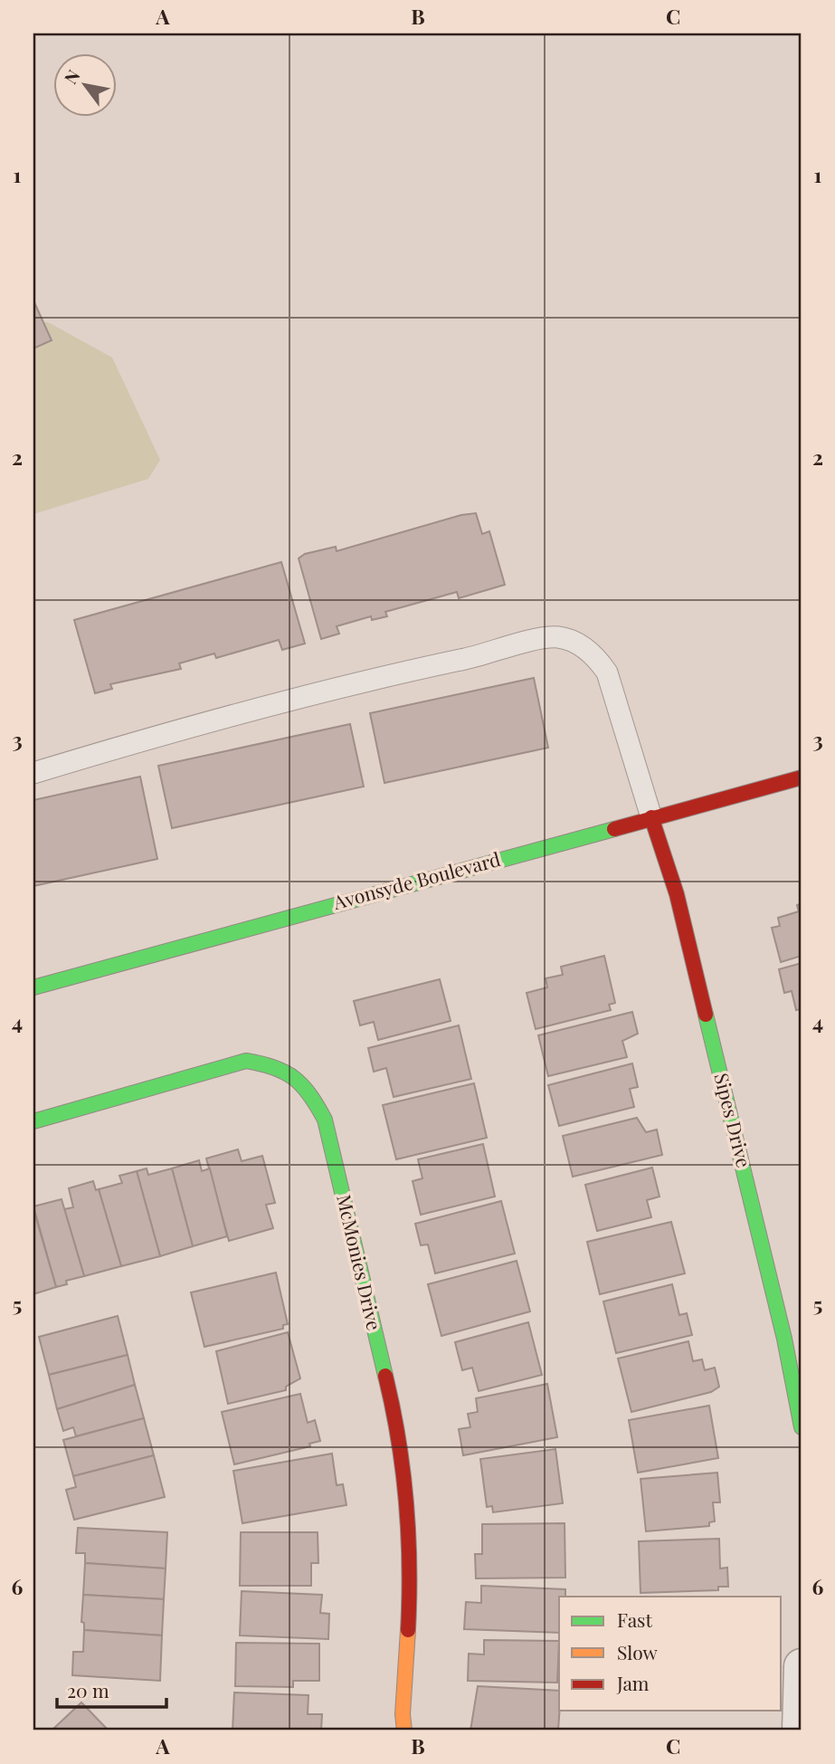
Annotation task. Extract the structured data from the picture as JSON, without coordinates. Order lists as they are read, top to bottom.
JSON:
{
  "streets": {
    "street": ["Avonsyde Boulevard", "Sipes Drive", "McMonies Drive"]
  },
  "crossings": [
    ["Avonsyde Boulevard", "Sipes Drive"]
  ],
  "legend": ["Fast", "Slow", "Jam"],
  "scale_bar": "20 m",
  "north": "top left",
  "grid": {
    "columns": ["A", "B", "C"],
    "rows": [
      "1",
      "2",
      "3",
      "4",
      "5",
      "6"
    ]
  }
}
